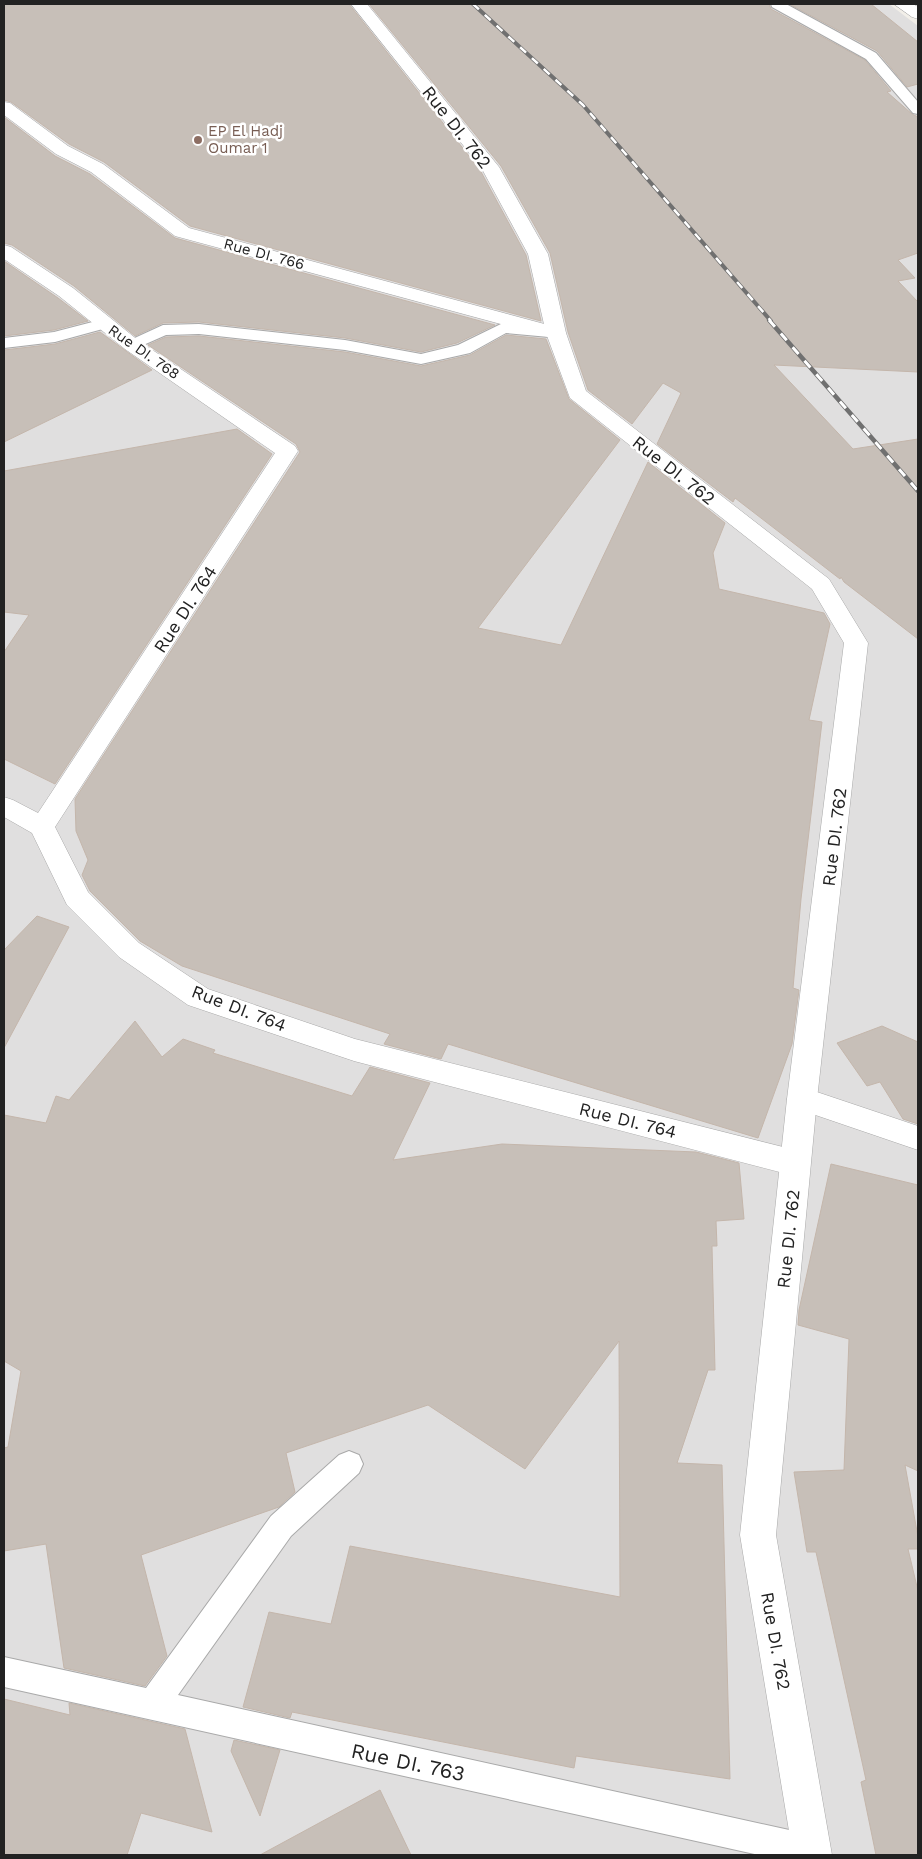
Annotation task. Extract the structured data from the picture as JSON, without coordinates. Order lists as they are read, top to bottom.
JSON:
{
  "streets": {
    "street": [
      "Rue DI. 762",
      "Rue DI. 766",
      "Rue DI. 768",
      "Rue DI. 764"
    ],
    "lane": ["Rue DI. 763"]
  },
  "crossings": [
    ["Rue DI. 762", "Rue DI. 766"],
    ["Rue DI. 762", "Rue DI. 764"],
    ["Rue DI. 762", "Rue DI. 763"],
    ["Rue DI. 768", "Rue DI. 764"]
  ],
  "places": ["EP El Hadj Oumar 1"]
}
